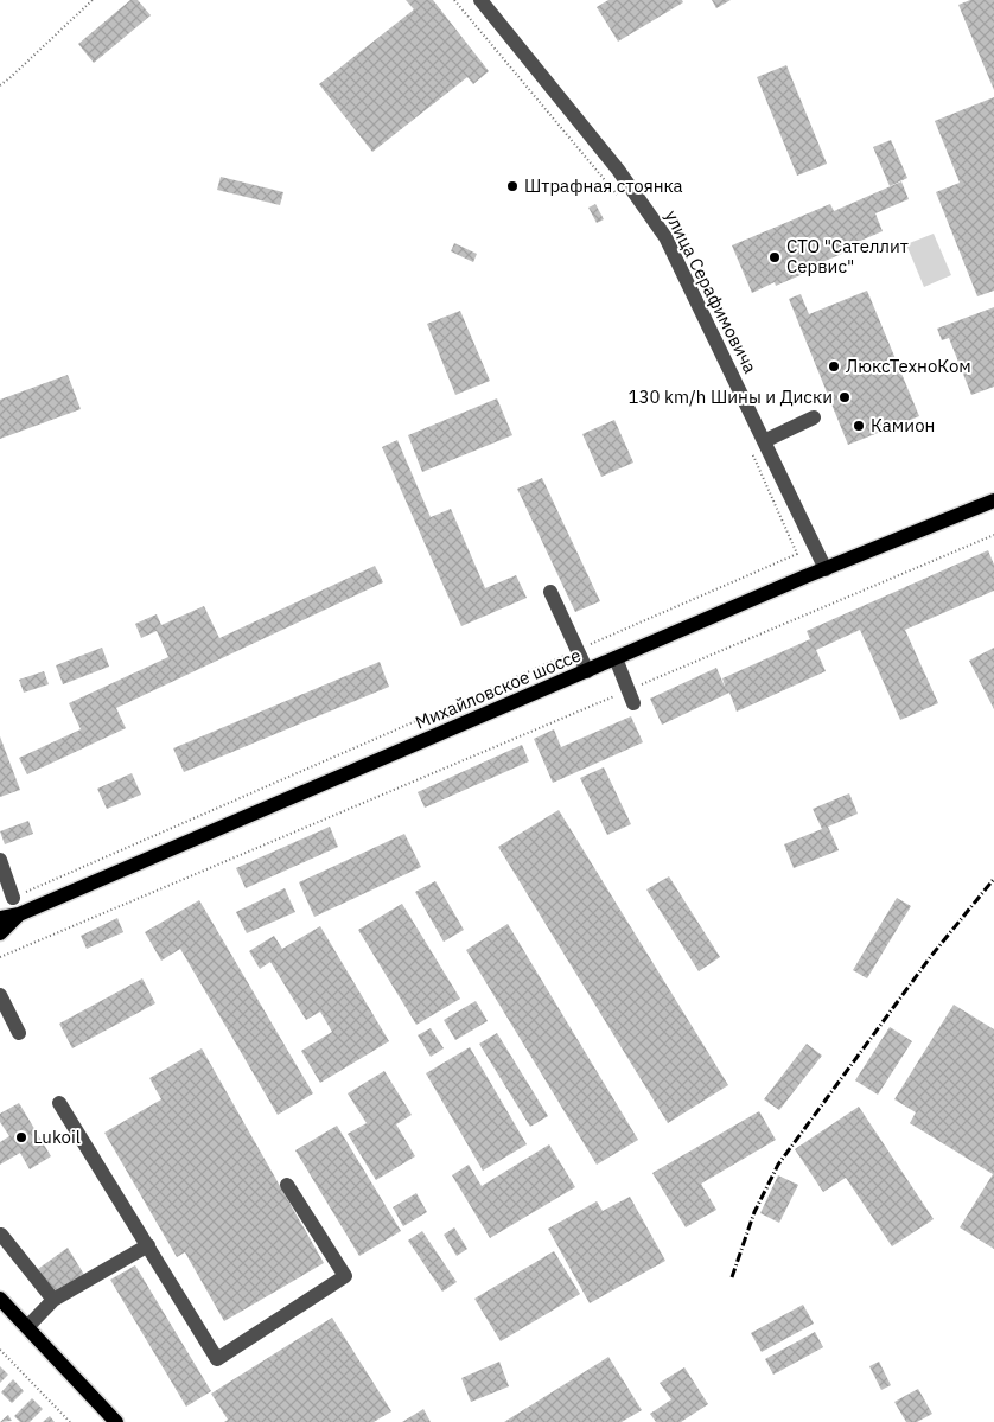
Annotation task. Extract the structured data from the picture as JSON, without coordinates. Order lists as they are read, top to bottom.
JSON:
{
  "streets": {
    "main road": ["Михайловское шоссе"],
    "street": ["улица Серафимовича"]
  },
  "crossings": [
    ["улица Серафимовича", "Михайловское шоссе"]
  ],
  "places": [
    "Штрафная стоянка",
    "СТО \"Сателлит Сервис\"",
    "ЛюксТехноКом",
    "130 km/h Шины и Диски",
    "Камион",
    "Lukoil"
  ]
}
